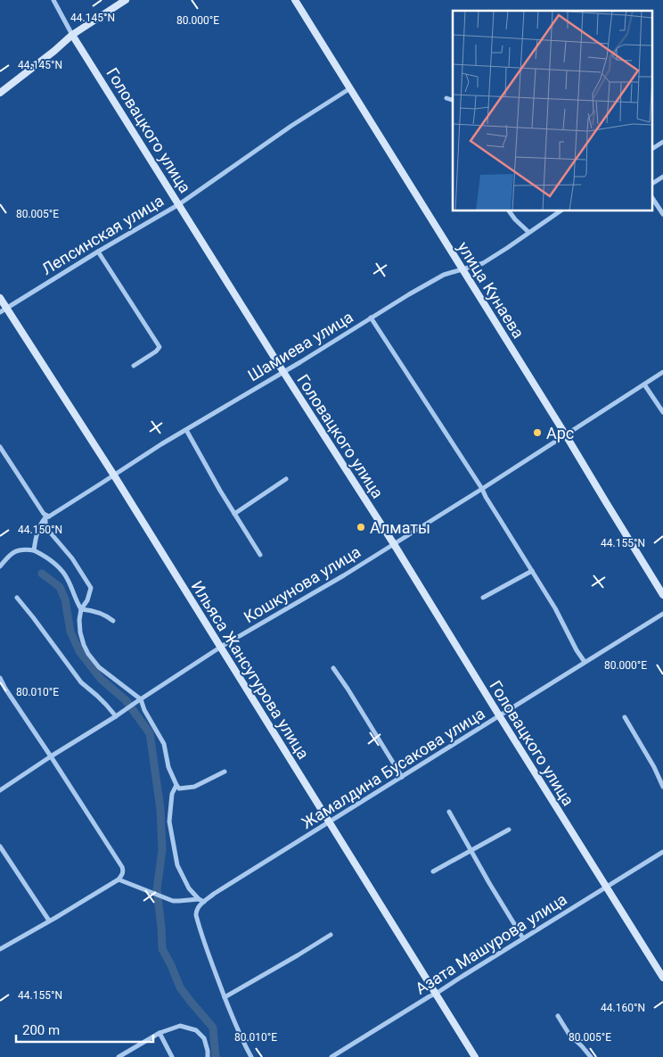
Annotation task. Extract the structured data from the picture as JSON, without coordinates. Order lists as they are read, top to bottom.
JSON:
{
  "streets": {
    "street": [
      "Головацкого улица",
      "Лепсинская улица",
      "улица Кунаева",
      "Шамиева улица",
      "Кошкунова улица",
      "Ильяса Жансугурова улица",
      "Жамалдина Бусакова улица",
      "Азата Машурова улица"
    ]
  },
  "crossings": [
    ["Головацкого улица", "Лепсинская улица"],
    ["Головацкого улица", "Шамиева улица"],
    ["Головацкого улица", "Кошкунова улица"],
    ["Головацкого улица", "Жамалдина Бусакова улица"],
    ["Головацкого улица", "Азата Машурова улица"],
    ["Лепсинская улица", "улица Кунаева"],
    ["Лепсинская улица", "Ильяса Жансугурова улица"],
    ["улица Кунаева", "Шамиева улица"],
    ["улица Кунаева", "Кошкунова улица"],
    ["Шамиева улица", "Ильяса Жансугурова улица"],
    ["Кошкунова улица", "Ильяса Жансугурова улица"],
    ["Ильяса Жансугурова улица", "Жамалдина Бусакова улица"],
    ["Ильяса Жансугурова улица", "Азата Машурова улица"]
  ],
  "places": ["Арс", "Алматы"],
  "scale_bar": "200 m",
  "coordinates": [
    "44.145°N",
    "80.000°E",
    "80.005°E",
    "44.150°N",
    "44.155°N",
    "80.010°E",
    "44.160°N"
  ]
}
